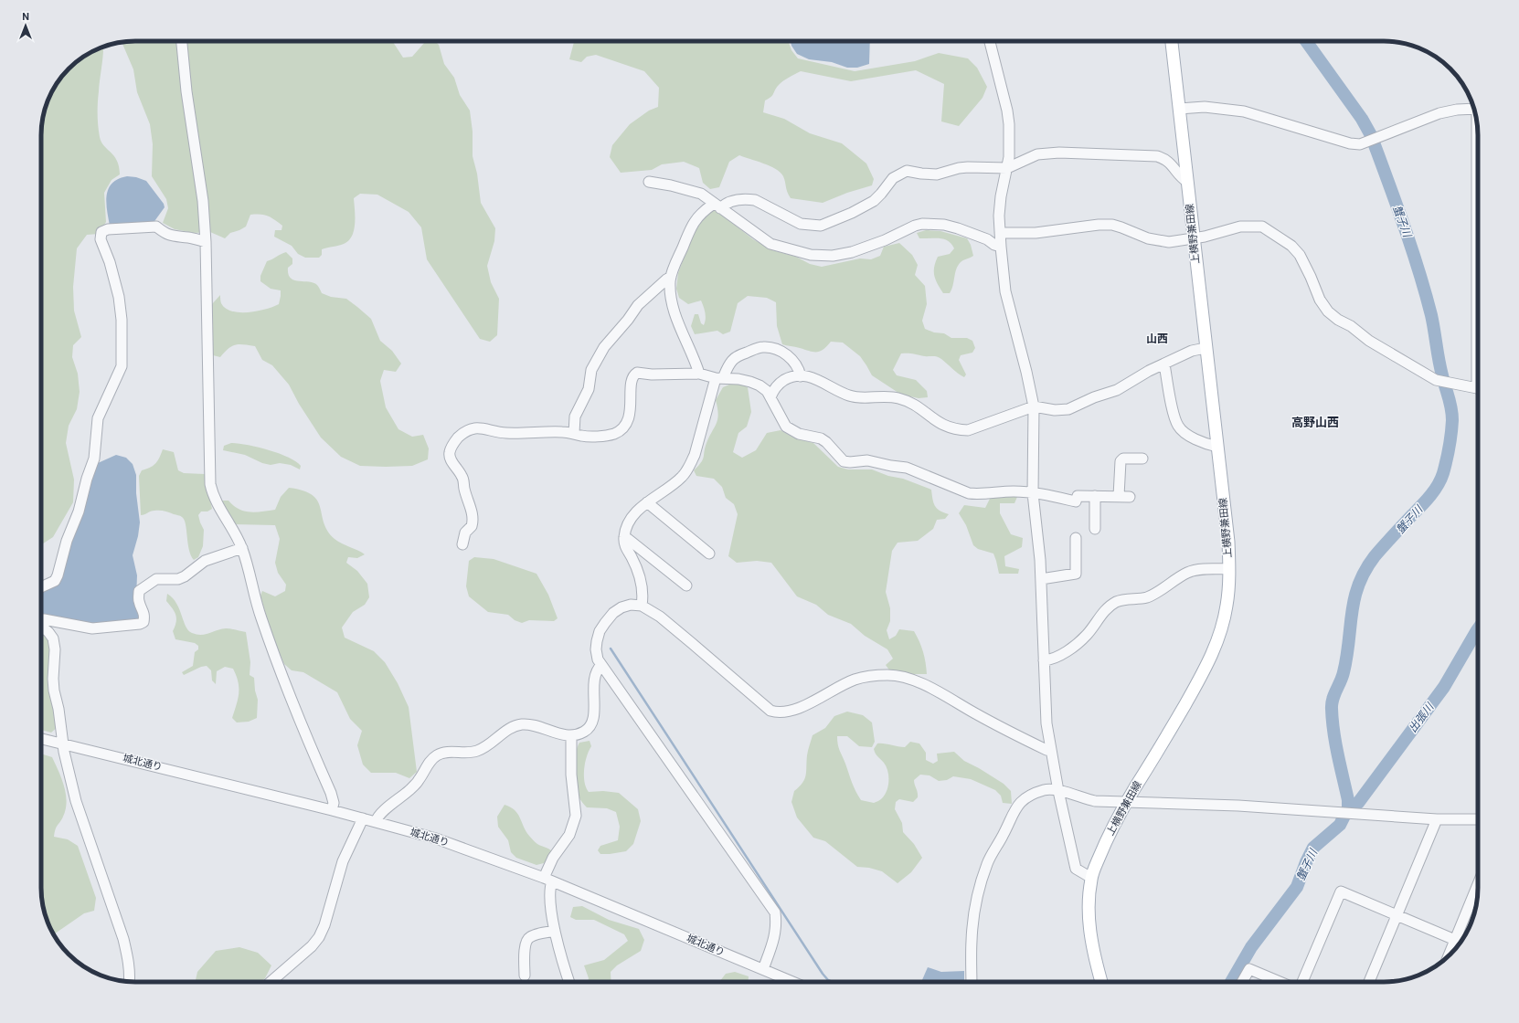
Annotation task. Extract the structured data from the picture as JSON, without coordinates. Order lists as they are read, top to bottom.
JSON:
{
  "streets": {
    "main road": ["上横野兼田線"],
    "street": ["城北通り"]
  },
  "districts": ["山西", "高野山西"],
  "water": ["蟹子川", "出張川"],
  "north": "top"
}
